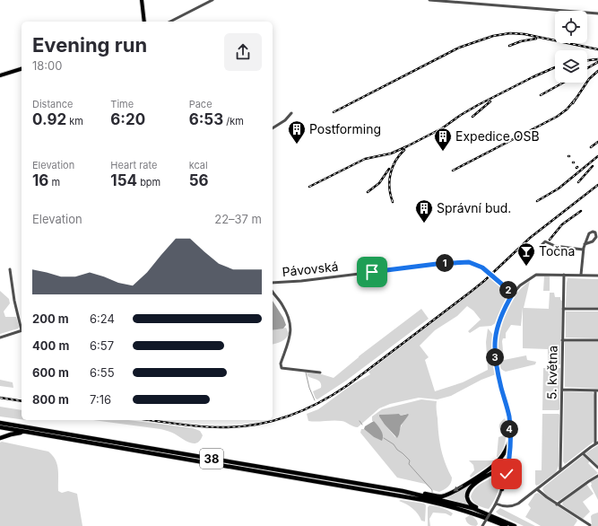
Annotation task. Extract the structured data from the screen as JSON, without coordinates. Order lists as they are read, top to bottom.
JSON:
{
  "streets": {
    "highway": ["38"],
    "street": ["Pávovská", "5. května"]
  },
  "places": {
    "building": ["Postforming", "Expedice OSB", "Správní bud."],
    "bar": ["Točna"]
  },
  "page": {
    "heading": ["Evening run", "18:00"],
    "stats": [
      ["Distance", "0.92 km"],
      ["Time", "6:20"],
      ["Pace", "6:53 /km"],
      ["Elevation", "16 m"],
      ["Heart rate", "154 bpm"],
      ["kcal", "56"]
    ],
    "chart": ["Elevation", "22–37 m"],
    "pins": [
      "1",
      "2",
      "3",
      "4"
    ],
    "list": [
      {
        "name": "200 m",
        "note": "6:24"
      },
      {
        "name": "400 m",
        "note": "6:57"
      },
      {
        "name": "600 m",
        "note": "6:55"
      },
      {
        "name": "800 m",
        "note": "7:16"
      }
    ]
  }
}
